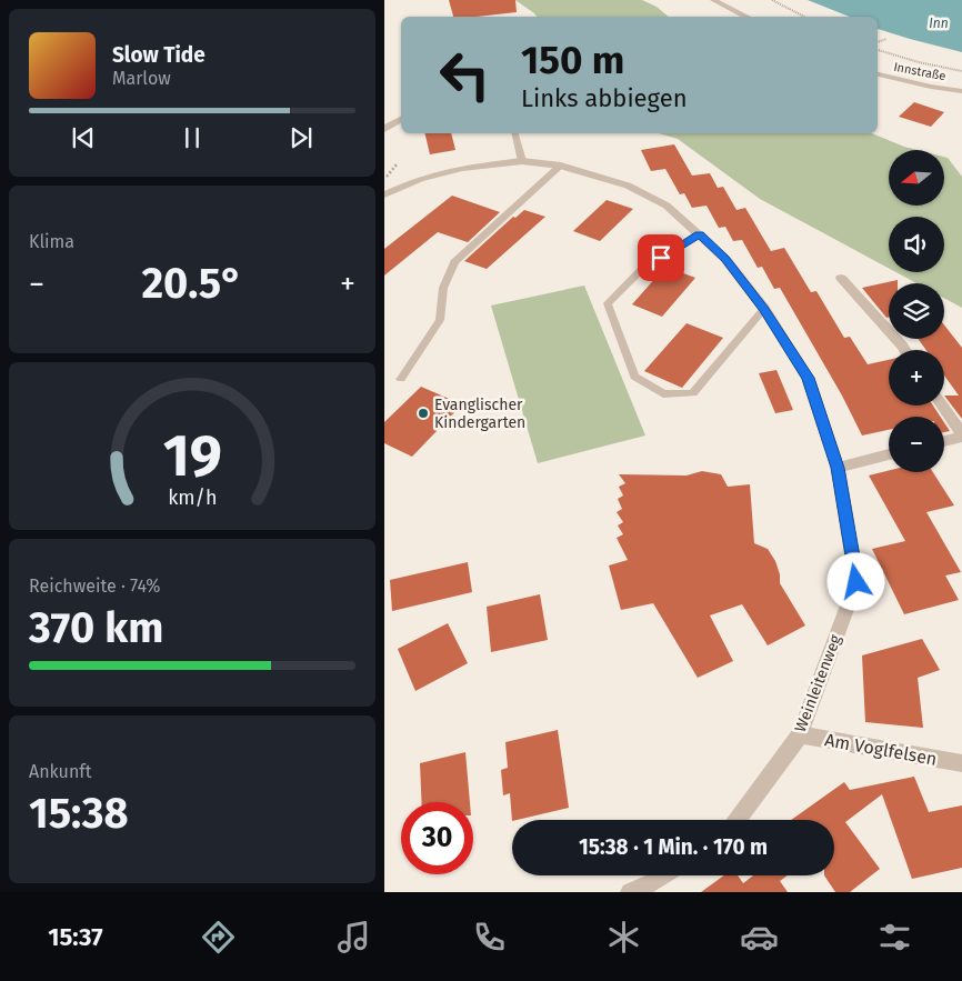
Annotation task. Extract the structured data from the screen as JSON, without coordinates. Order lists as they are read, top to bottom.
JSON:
{
  "streets": {
    "street": ["Innstraße", "Weinleitenweg", "Am Voglfelsen"]
  },
  "crossings": [
    ["Weinleitenweg", "Am Voglfelsen"]
  ],
  "water": ["Inn"],
  "places": ["Evanglischer Kindergarten"],
  "north": "left",
  "page": {
    "turn": ["150 m", "Links abbiegen"],
    "song": ["Slow Tide", "Marlow"],
    "map_buttons": ["+", "−"],
    "tile": [
      "Klima",
      ["Reichweite · 74%", "370 km"],
      ["Ankunft", "15:38"]
    ],
    "heat": ["−", "20.5°", "+"],
    "limit": "30",
    "trip": "15:38 · 1 Min. · 170 m",
    "tabs": "15:37",
    "gauge": ["19", "km/h"]
  }
}
